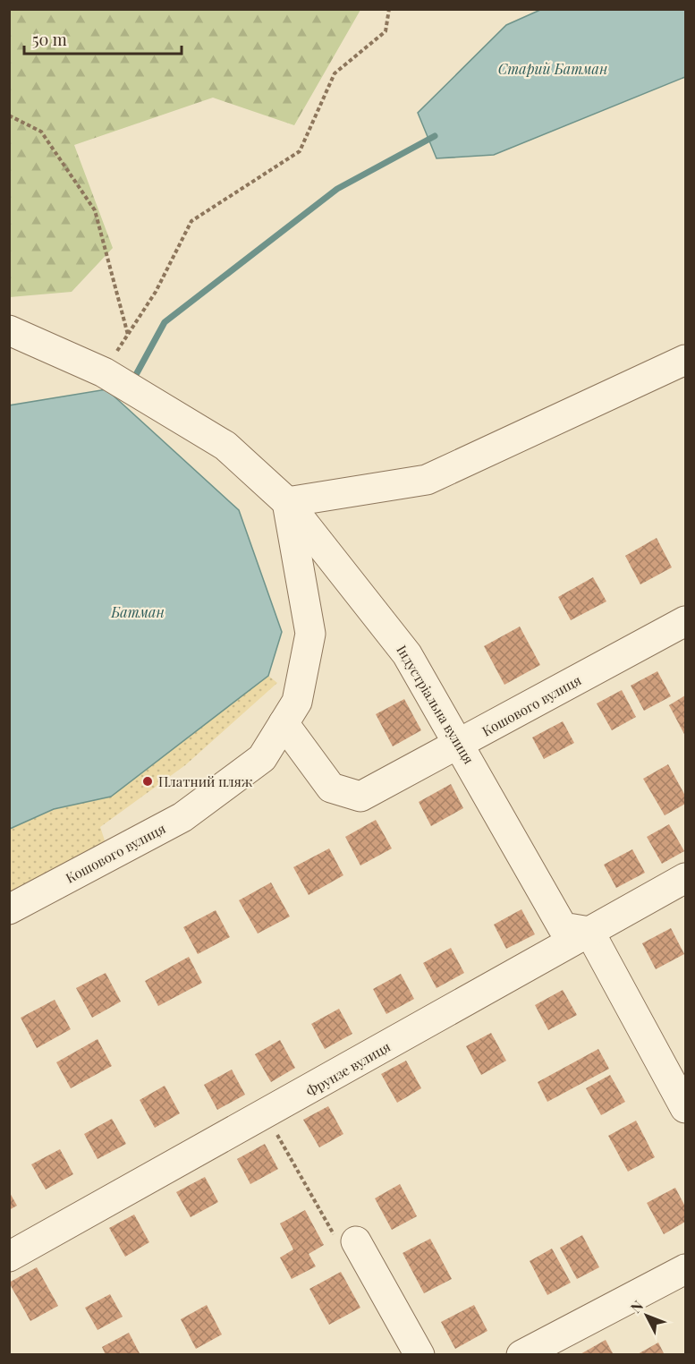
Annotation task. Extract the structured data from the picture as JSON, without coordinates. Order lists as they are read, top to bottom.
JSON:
{
  "streets": {
    "street": ["Індустріальна вулиця", "Кошового вулиця", "Фрунзе вулиця"]
  },
  "crossings": [
    ["Індустріальна вулиця", "Кошового вулиця"],
    ["Індустріальна вулиця", "Фрунзе вулиця"]
  ],
  "water": ["Старий Батман", "Батман"],
  "places": ["Платний пляж"],
  "scale_bar": "50 m",
  "north": "top left"
}
